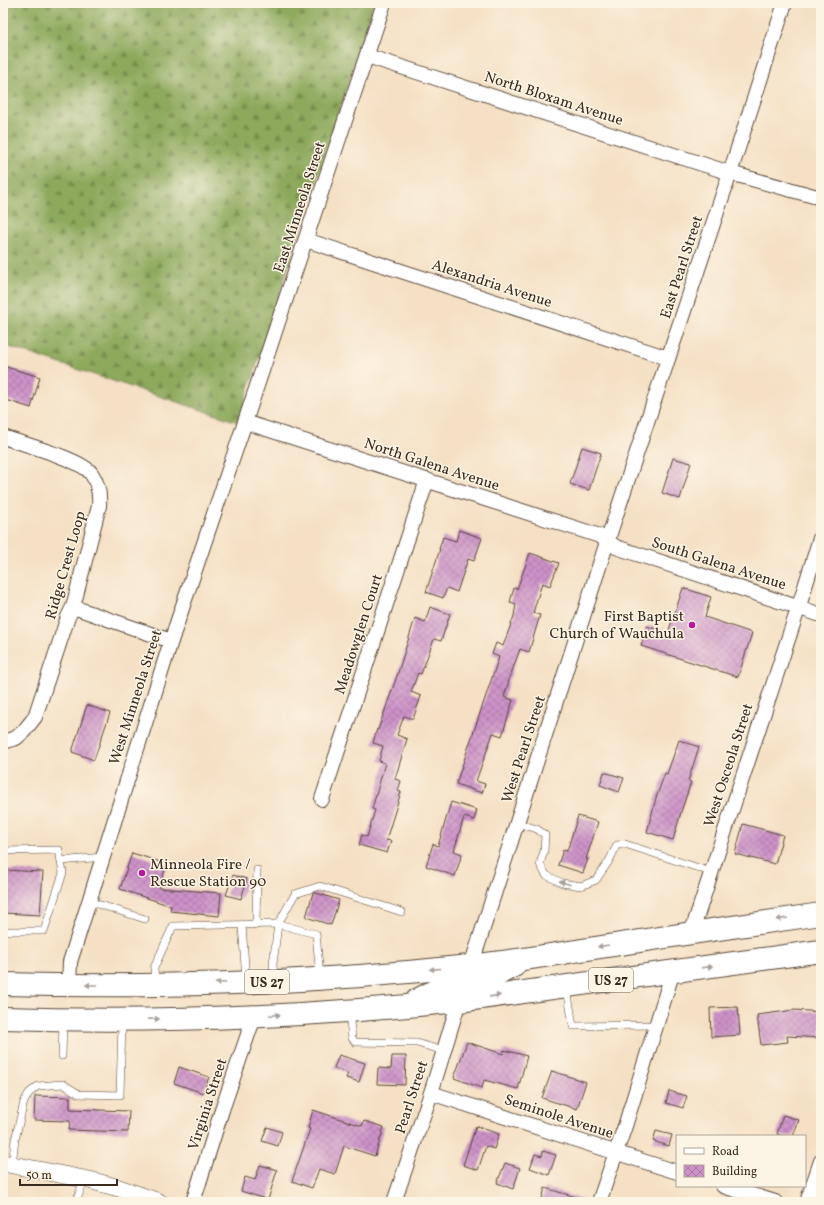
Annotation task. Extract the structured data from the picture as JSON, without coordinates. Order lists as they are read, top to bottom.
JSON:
{
  "streets": {
    "highway": ["US 27"],
    "street": [
      "North Bloxam Avenue",
      "East Minneola Street",
      "East Pearl Street",
      "Alexandria Avenue",
      "North Galena Avenue",
      "South Galena Avenue",
      "Ridge Crest Loop",
      "Meadowglen Court",
      "West Minneola Street",
      "West Pearl Street",
      "West Osceola Street",
      "Pearl Street",
      "Virginia Street",
      "Seminole Avenue"
    ]
  },
  "crossings": [
    ["North Bloxam Avenue", "East Minneola Street"],
    ["North Bloxam Avenue", "East Pearl Street"],
    ["East Minneola Street", "Alexandria Avenue"],
    ["East Minneola Street", "North Galena Avenue"],
    ["East Minneola Street", "West Minneola Street"],
    ["East Pearl Street", "Alexandria Avenue"],
    ["East Pearl Street", "North Galena Avenue"],
    ["East Pearl Street", "South Galena Avenue"],
    ["East Pearl Street", "West Pearl Street"],
    ["North Galena Avenue", "South Galena Avenue"],
    ["North Galena Avenue", "Meadowglen Court"],
    ["North Galena Avenue", "West Minneola Street"],
    ["North Galena Avenue", "West Pearl Street"],
    ["South Galena Avenue", "West Pearl Street"],
    ["South Galena Avenue", "West Osceola Street"],
    ["West Minneola Street", "US 27"],
    ["West Pearl Street", "US 27"],
    ["West Osceola Street", "US 27"],
    ["US 27", "Pearl Street"],
    ["US 27", "Virginia Street"],
    ["Pearl Street", "Seminole Avenue"]
  ],
  "places": ["First Baptist Church of Wauchula", "Minneola Fire / Rescue Station 90"],
  "legend": ["Road", "Building"],
  "scale_bar": "50 m"
}
